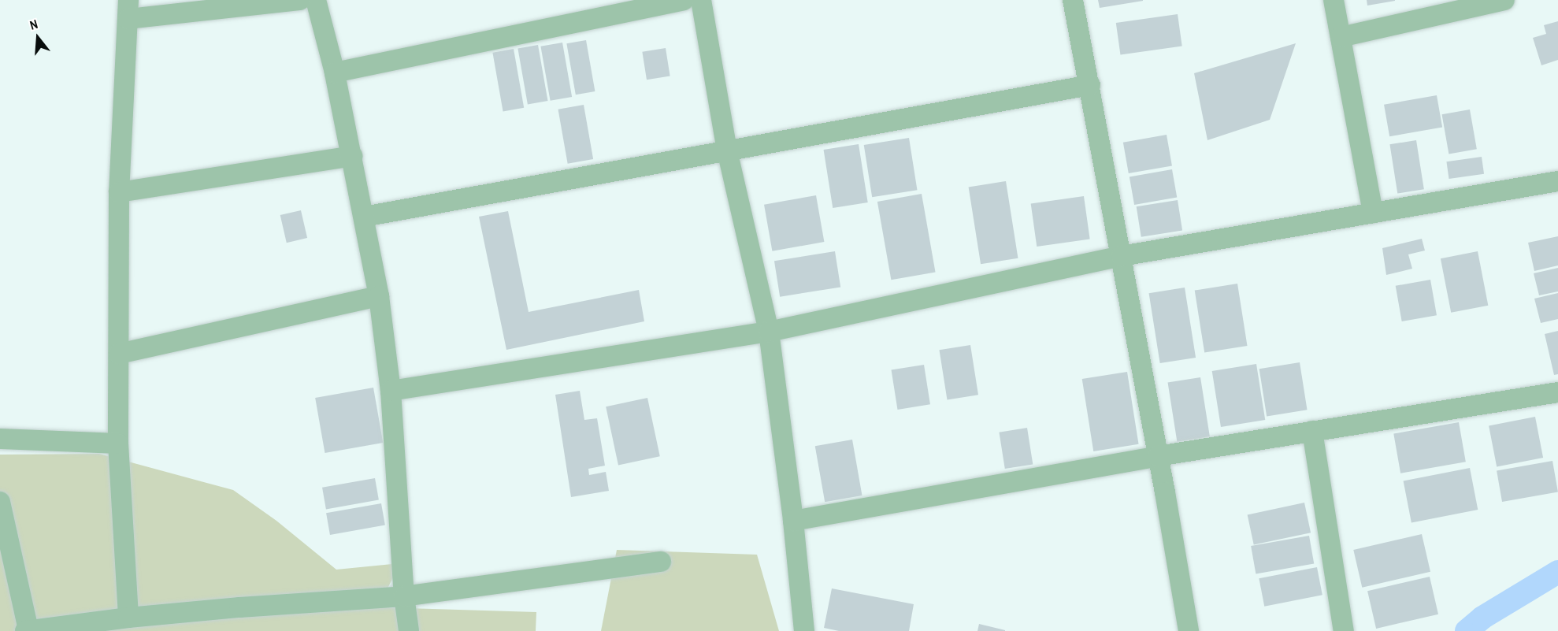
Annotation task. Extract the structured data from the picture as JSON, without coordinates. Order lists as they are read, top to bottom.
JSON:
{
  "north": "top"
}
